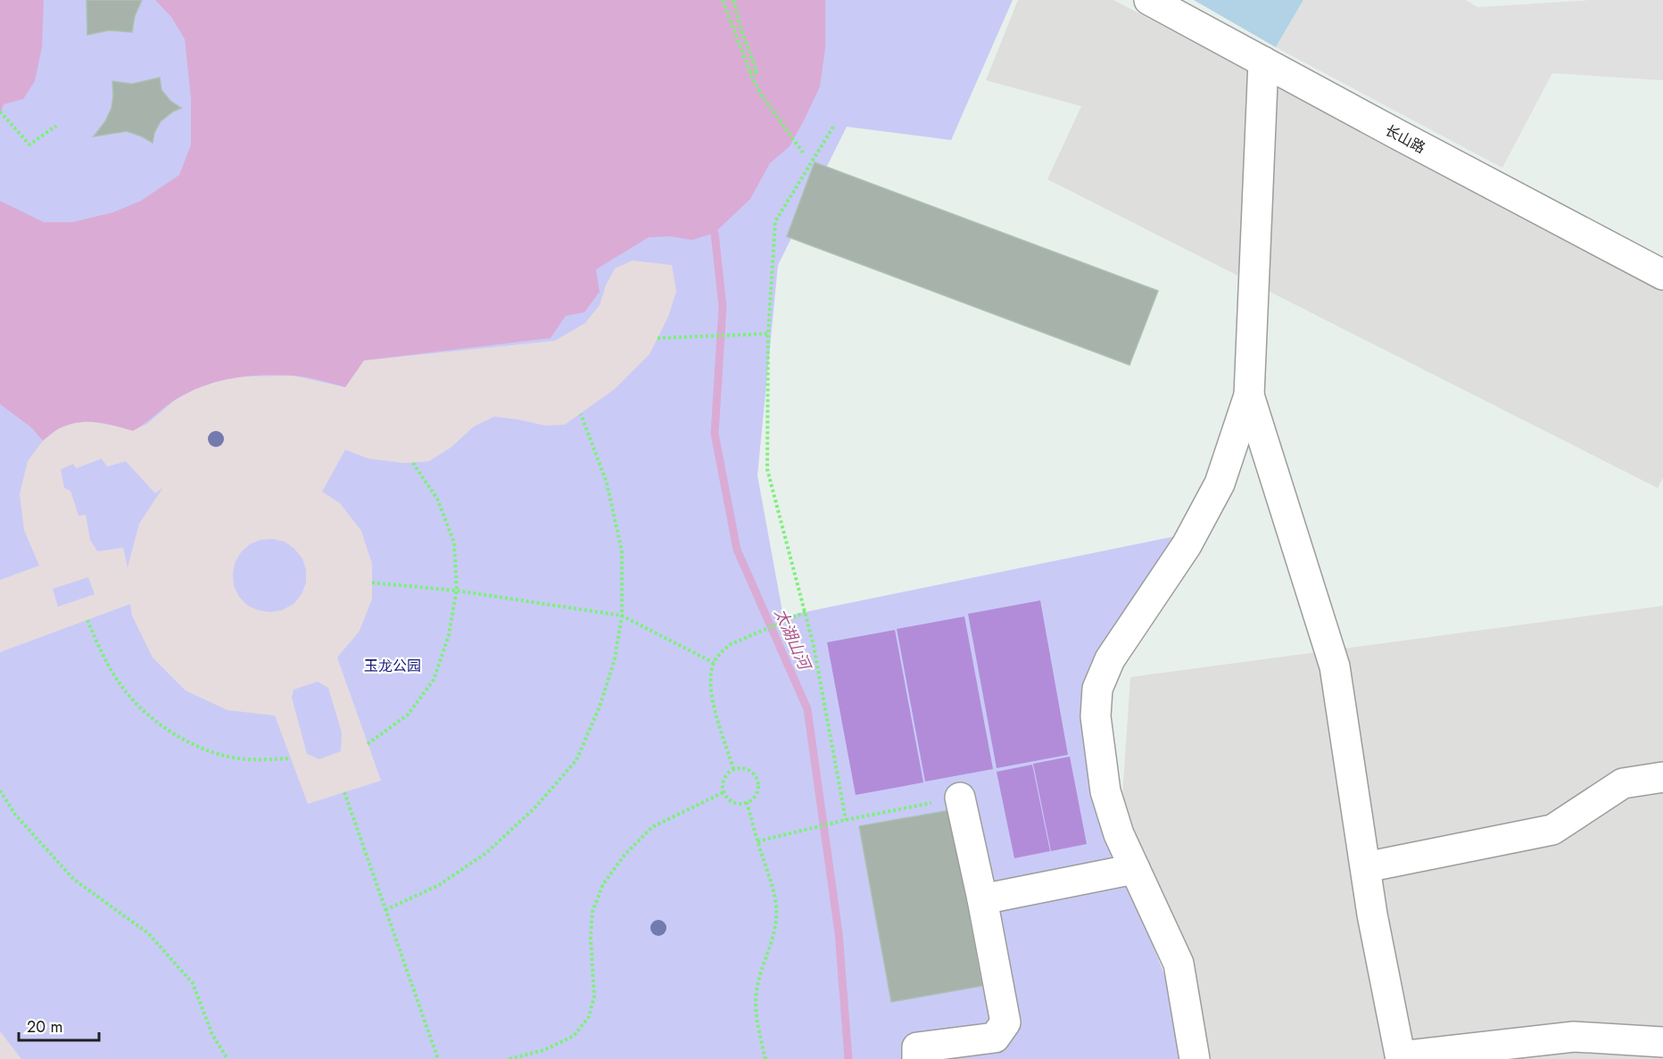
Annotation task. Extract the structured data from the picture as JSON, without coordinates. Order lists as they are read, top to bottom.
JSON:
{
  "streets": {
    "street": ["长山路"]
  },
  "water": ["太湖山河"],
  "parks": ["玉龙公园"],
  "scale_bar": "20 m"
}
